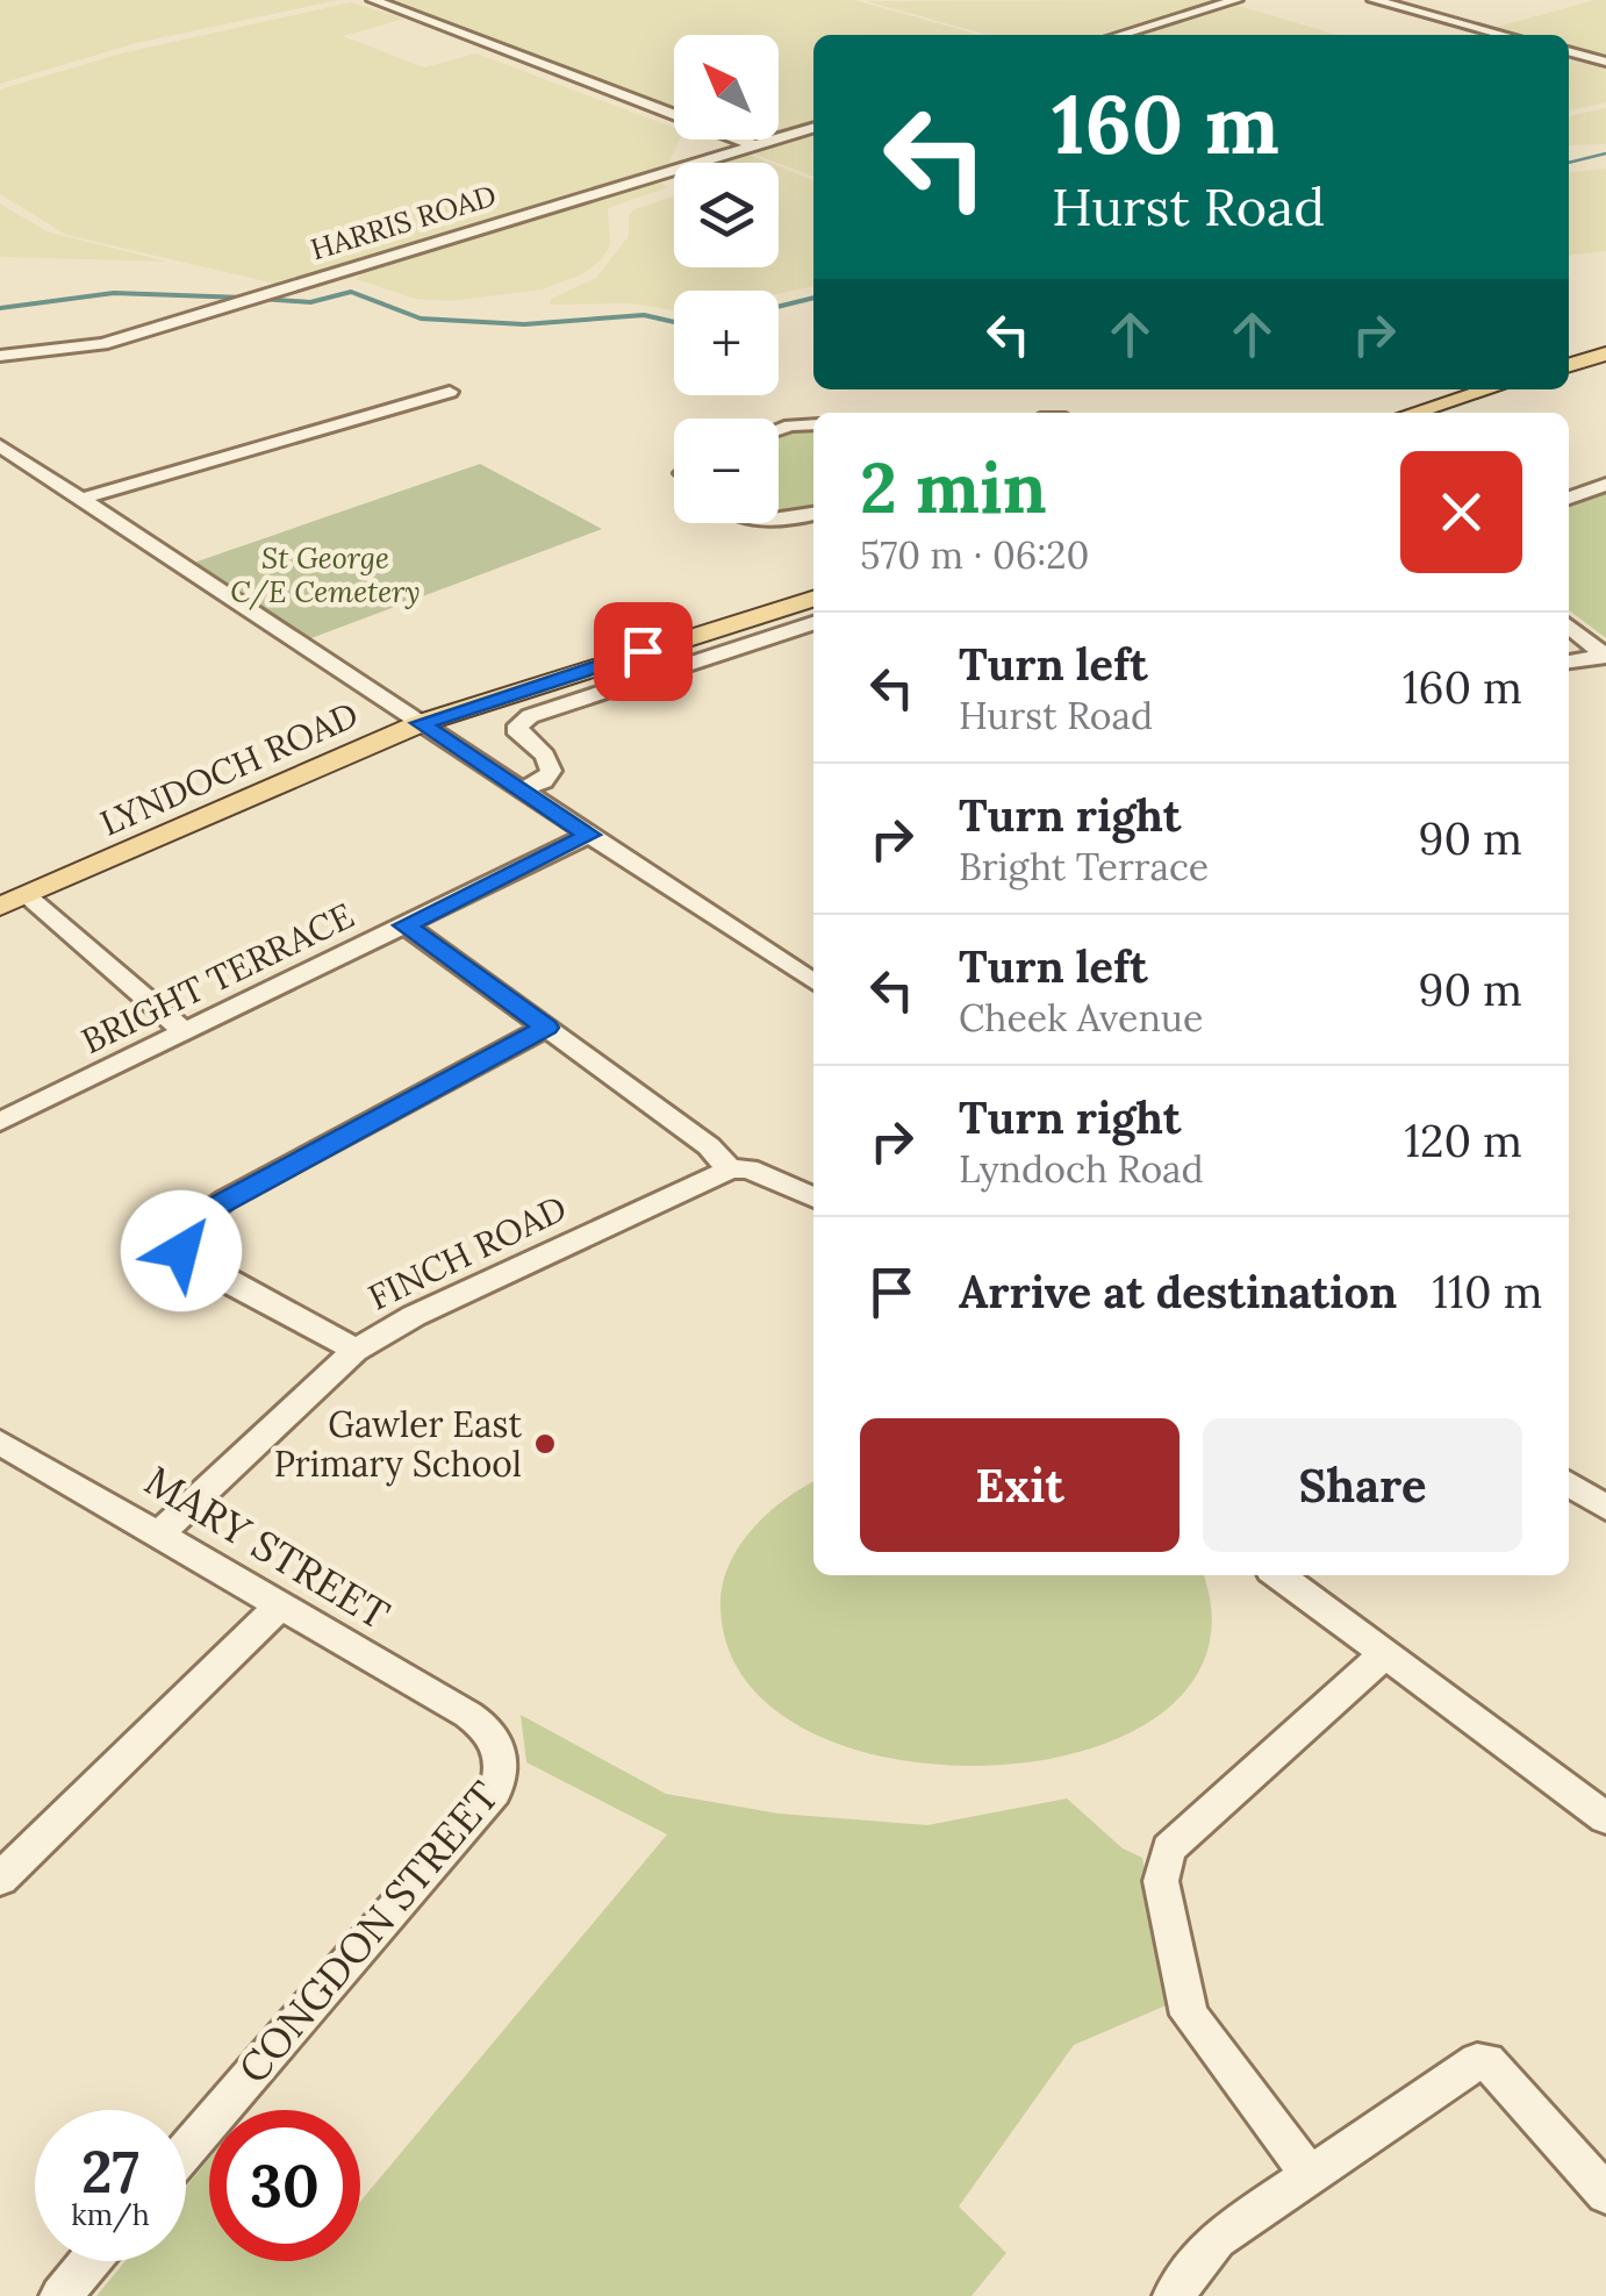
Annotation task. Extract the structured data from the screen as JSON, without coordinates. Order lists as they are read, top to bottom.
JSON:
{
  "streets": {
    "main road": ["LYNDOCH ROAD"],
    "street": [
      "HARRIS ROAD",
      "BRIGHT TERRACE",
      "FINCH ROAD",
      "MARY STREET",
      "CONGDON STREET"
    ]
  },
  "crossings": [
    ["FINCH ROAD", "MARY STREET"],
    ["MARY STREET", "CONGDON STREET"]
  ],
  "parks": ["St George C/E Cemetery"],
  "places": ["Gawler East Primary School"],
  "north": "top left",
  "page": {
    "map_buttons": ["+", "−"],
    "turn": ["160 m", "Hurst Road"],
    "heading": ["2 min", "570 m · 06:20"],
    "list": [
      {
        "name": "Turn left",
        "note": "Hurst Road",
        "value": "160 m"
      },
      {
        "name": "Turn right",
        "note": "Bright Terrace",
        "value": "90 m"
      },
      {
        "name": "Turn left",
        "note": "Cheek Avenue",
        "value": "90 m"
      },
      {
        "name": "Turn right",
        "note": "Lyndoch Road",
        "value": "120 m"
      },
      {
        "name": "Arrive at destination",
        "value": "110 m"
      }
    ],
    "buttons": ["Exit", "Share"],
    "speed": "27 km/h",
    "limit": "30"
  }
}
